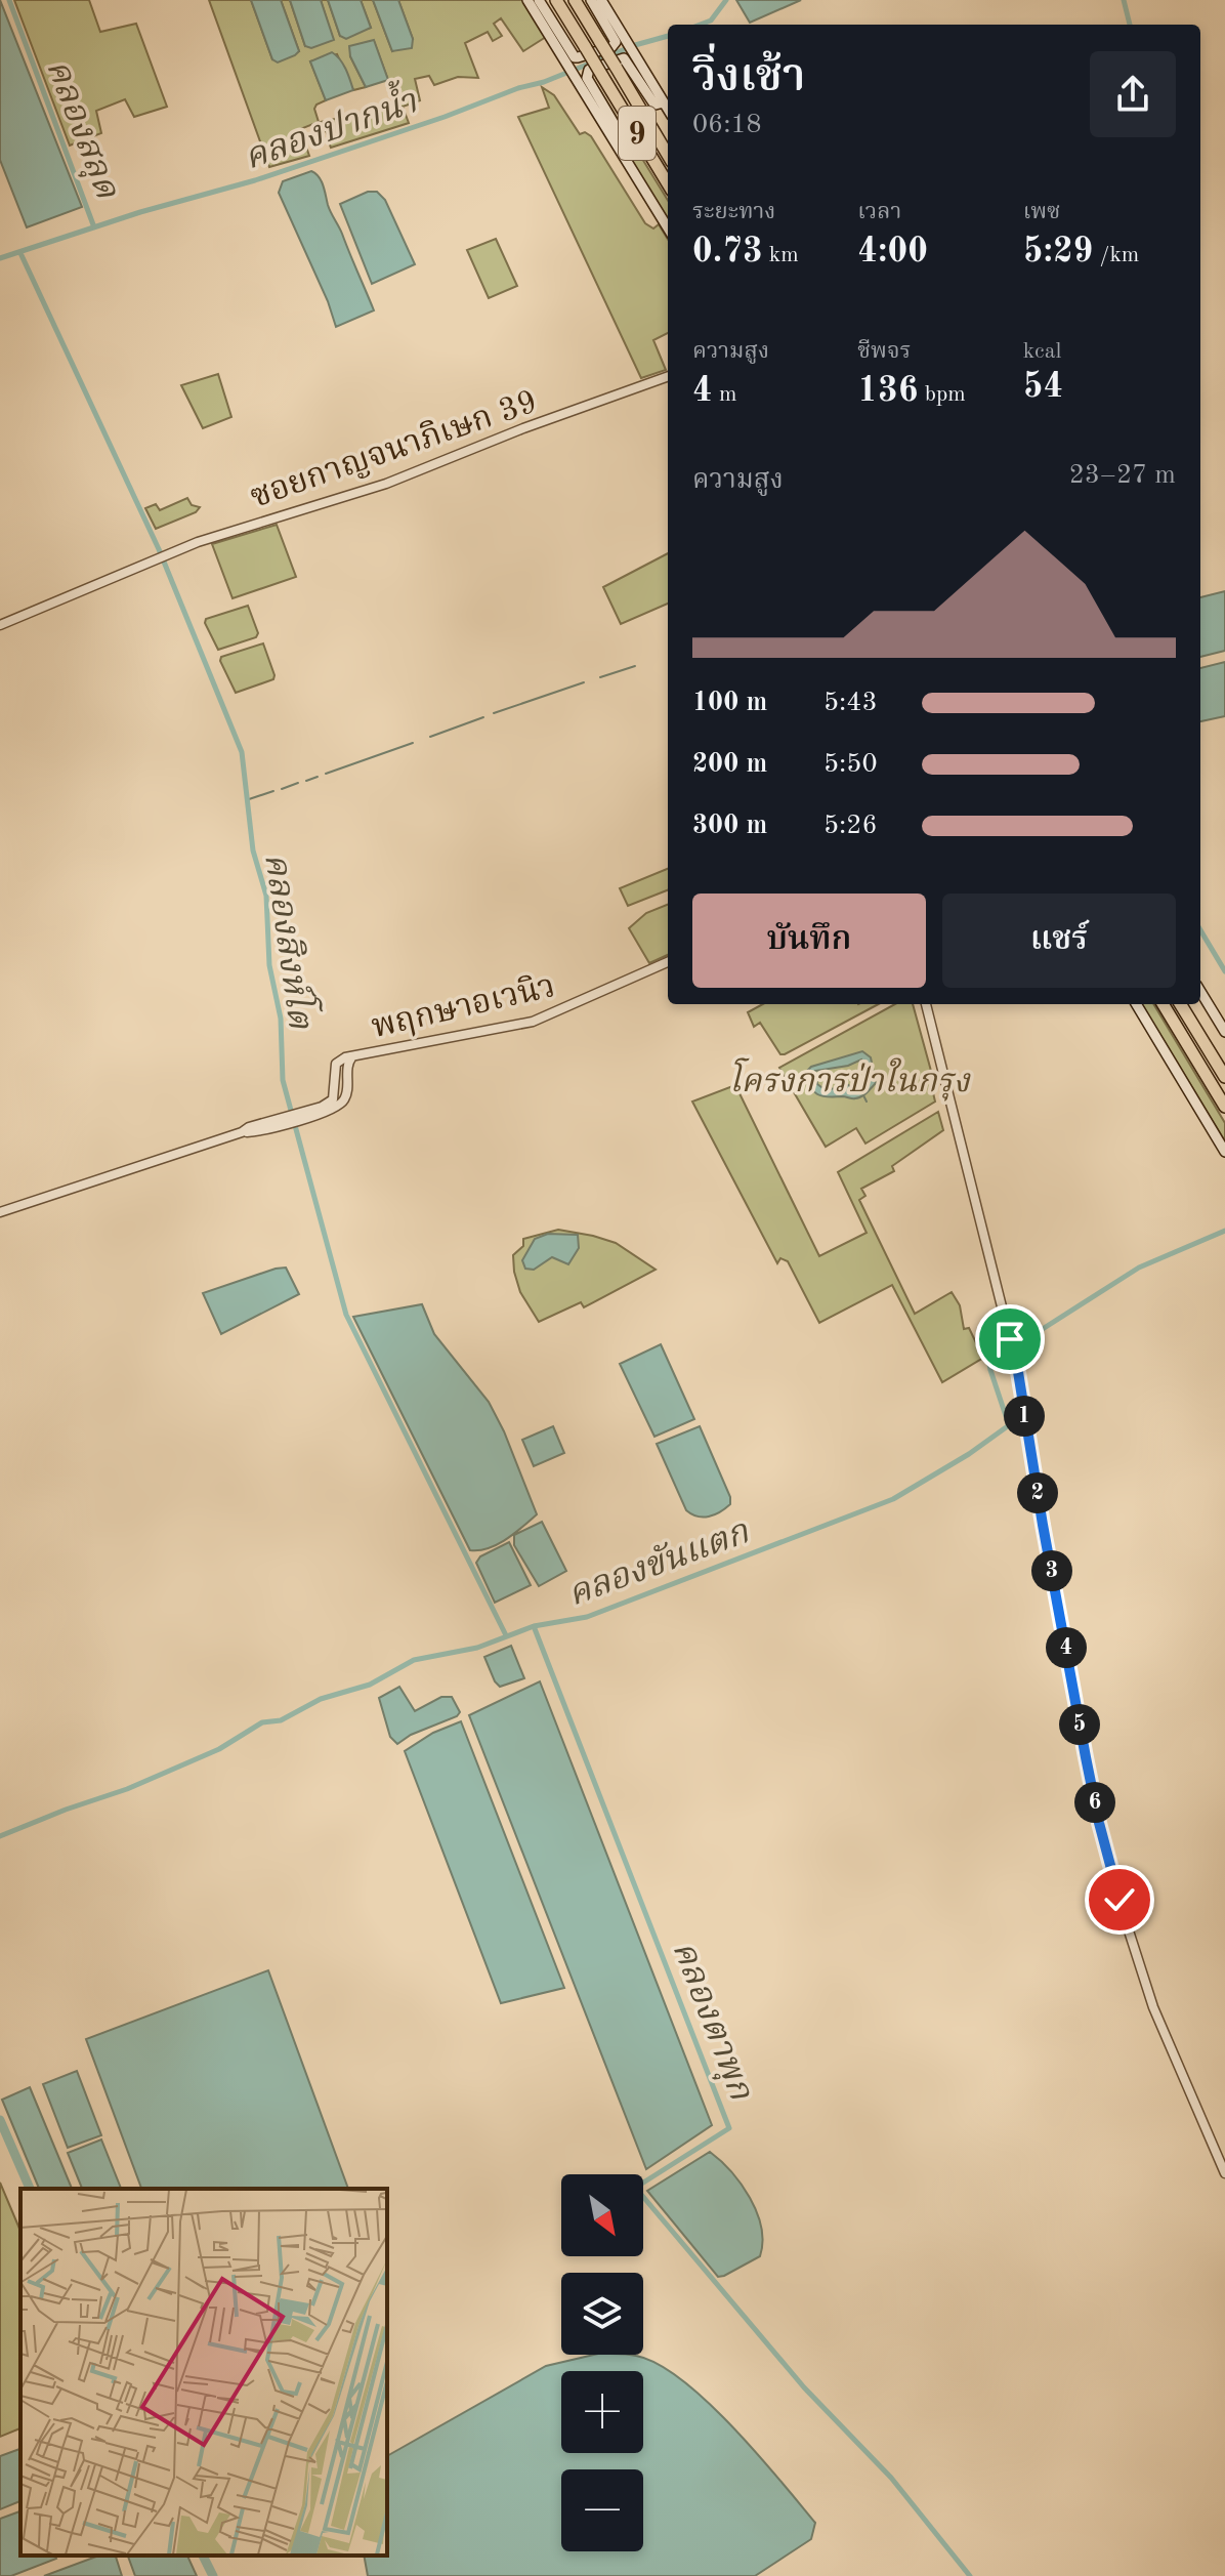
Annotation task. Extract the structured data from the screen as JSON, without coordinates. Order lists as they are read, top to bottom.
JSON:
{
  "streets": {
    "highway": ["9"],
    "street": ["ซอยกาญจนาภิเษก 39", "พฤกษาอเวนิว"]
  },
  "water": [
    "คลองสลุด",
    "คลองปากน้ำ",
    "คลองสิงห์โต",
    "คลองขันแตก",
    "คลองตาพุก"
  ],
  "parks": ["โครงการป่าในกรุง"],
  "north": "bottom right",
  "page": {
    "heading": ["วิ่งเช้า", "06:18"],
    "stats": [
      ["ระยะทาง", "0.73 km"],
      ["เวลา", "4:00"],
      ["เพซ", "5:29 /km"],
      ["ความสูง", "4 m"],
      ["ชีพจร", "136 bpm"],
      ["kcal", "54"]
    ],
    "chart": ["ความสูง", "23–27 m"],
    "list": [
      {
        "name": "100 m",
        "note": "5:43"
      },
      {
        "name": "200 m",
        "note": "5:50"
      },
      {
        "name": "300 m",
        "note": "5:26"
      }
    ],
    "buttons": ["บันทึก", "แชร์"],
    "pins": [
      "1",
      "2",
      "3",
      "4",
      "5",
      "6"
    ],
    "map_buttons": ["+", "−"]
  }
}
